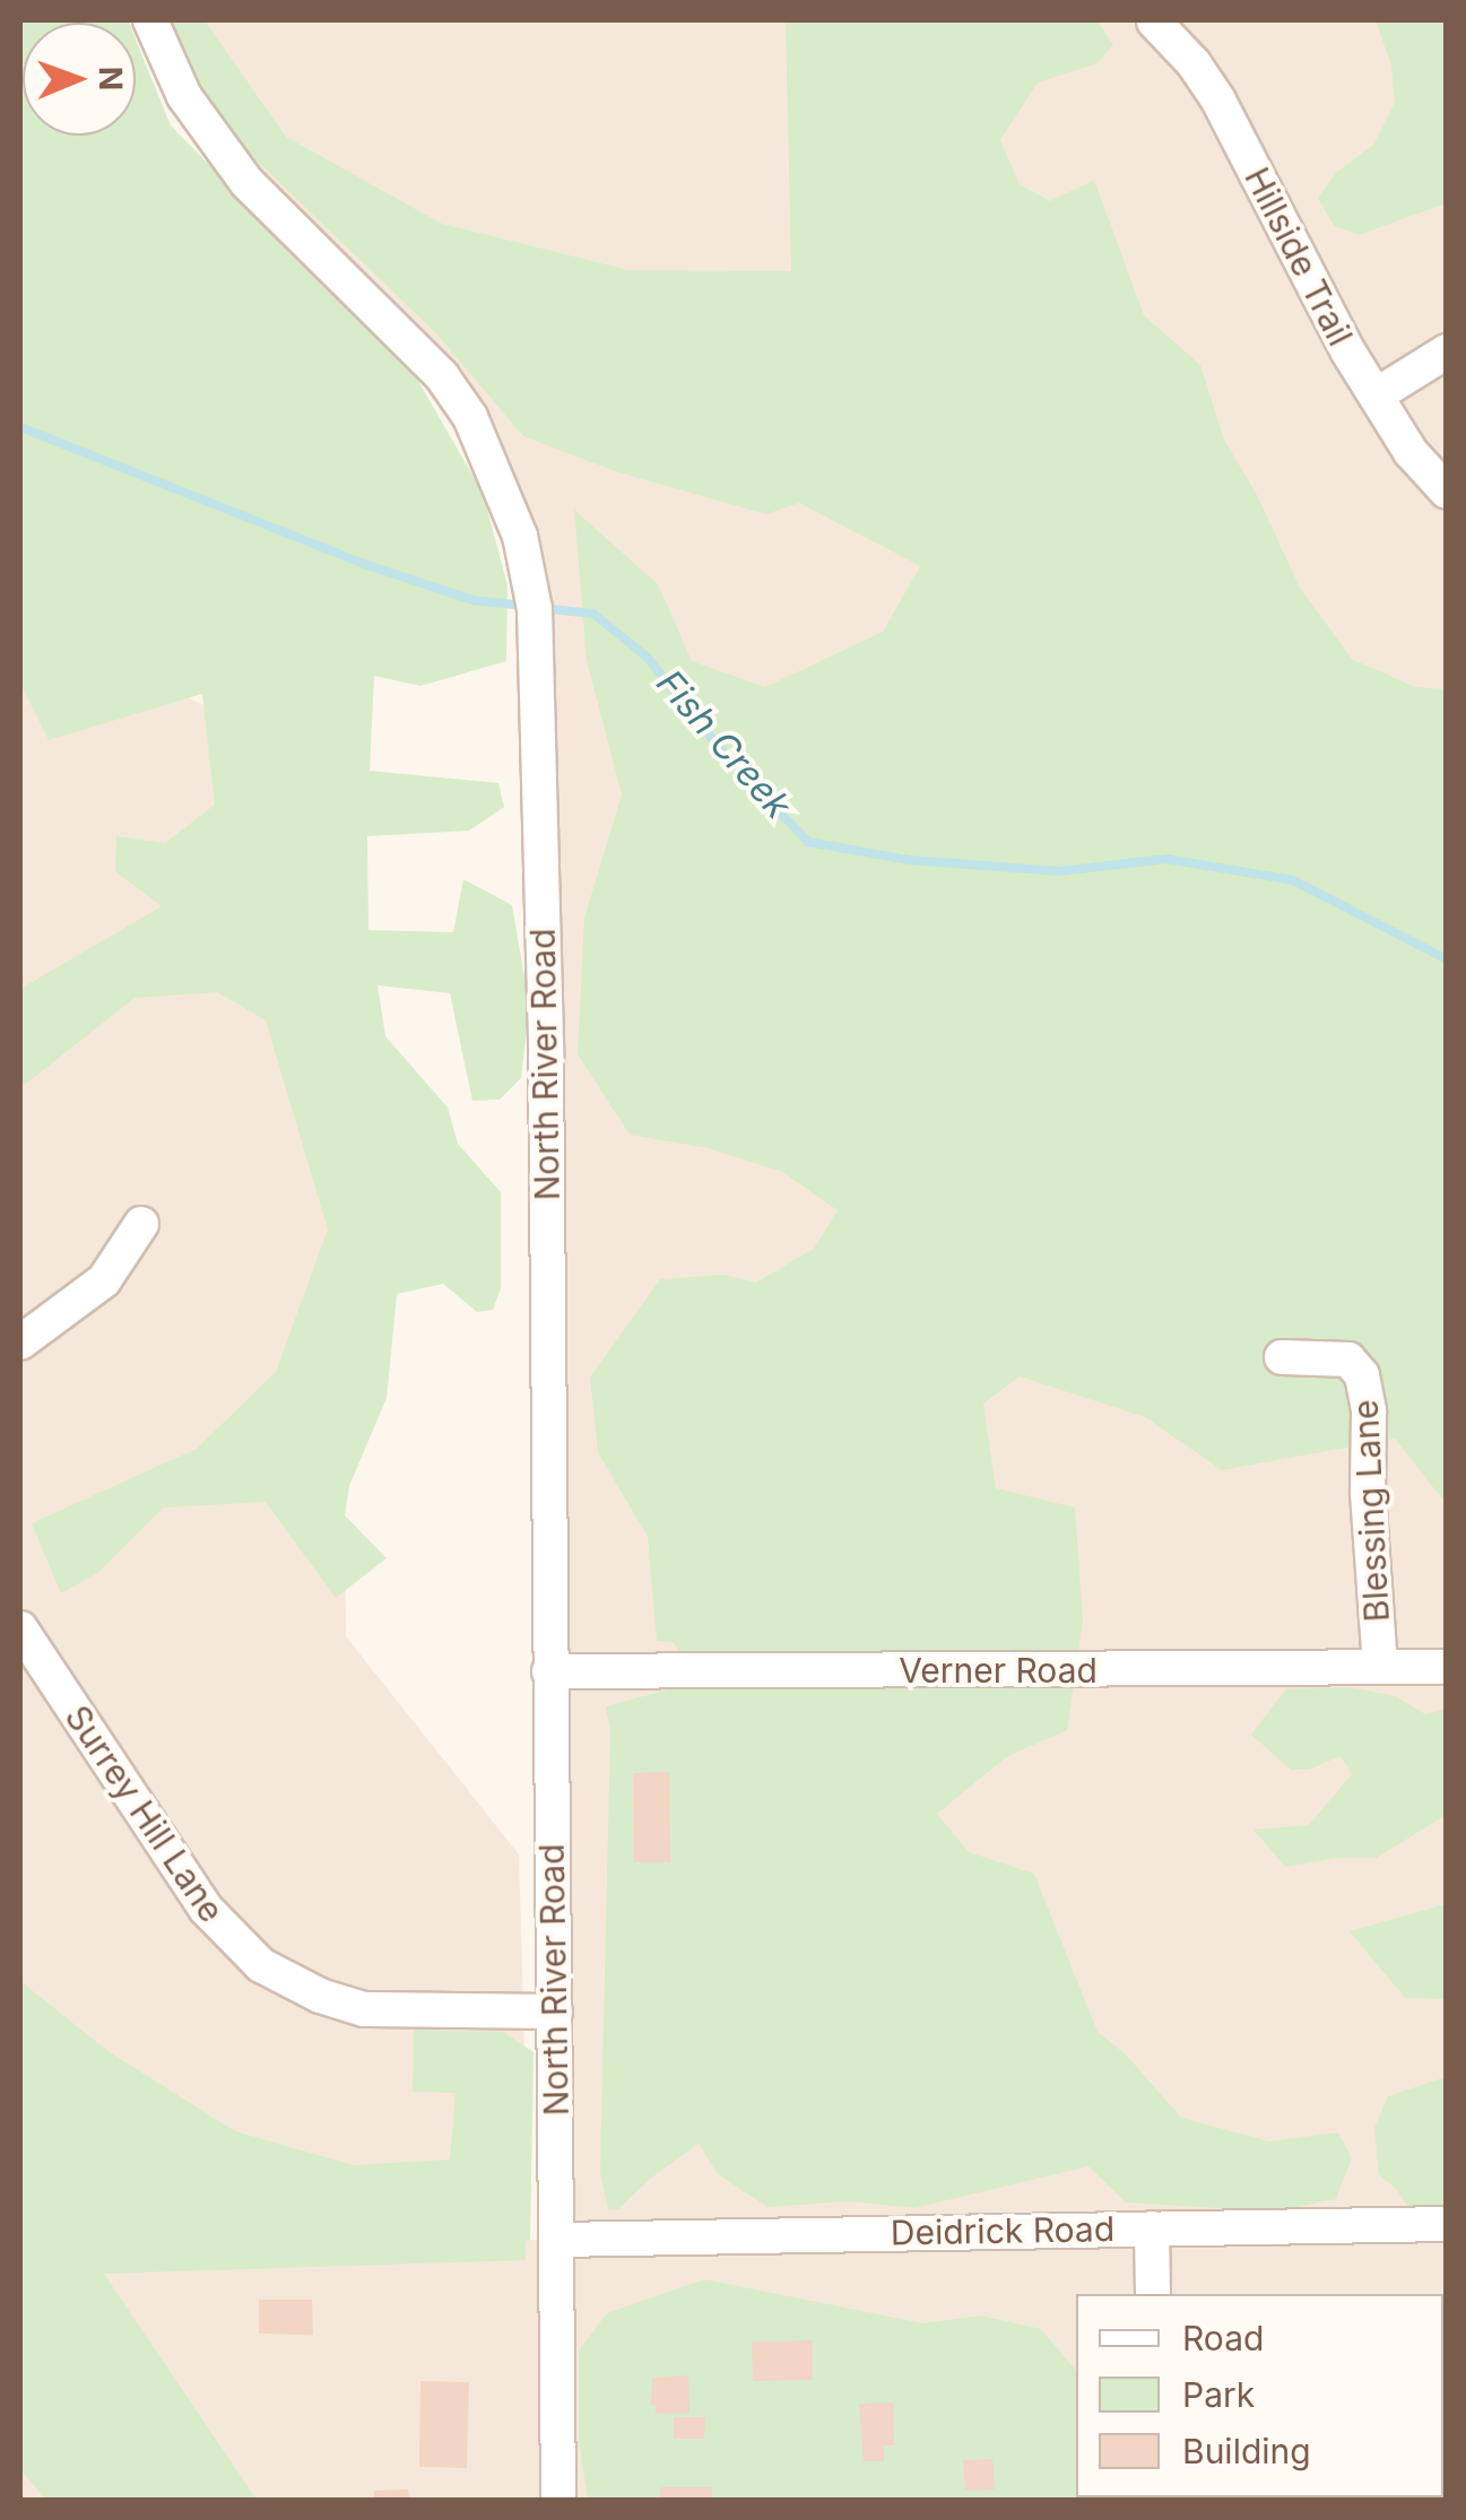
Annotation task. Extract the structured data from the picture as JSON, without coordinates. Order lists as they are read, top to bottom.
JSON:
{
  "streets": {
    "street": [
      "Hillside Trail",
      "North River Road",
      "Blessing Lane",
      "Verner Road",
      "Surrey Hill Lane",
      "Deidrick Road"
    ]
  },
  "crossings": [
    ["North River Road", "Verner Road"],
    ["North River Road", "Surrey Hill Lane"],
    ["North River Road", "Deidrick Road"],
    ["Blessing Lane", "Verner Road"]
  ],
  "water": ["Fish Creek"],
  "legend": ["Road", "Park", "Building"],
  "north": "right"
}
